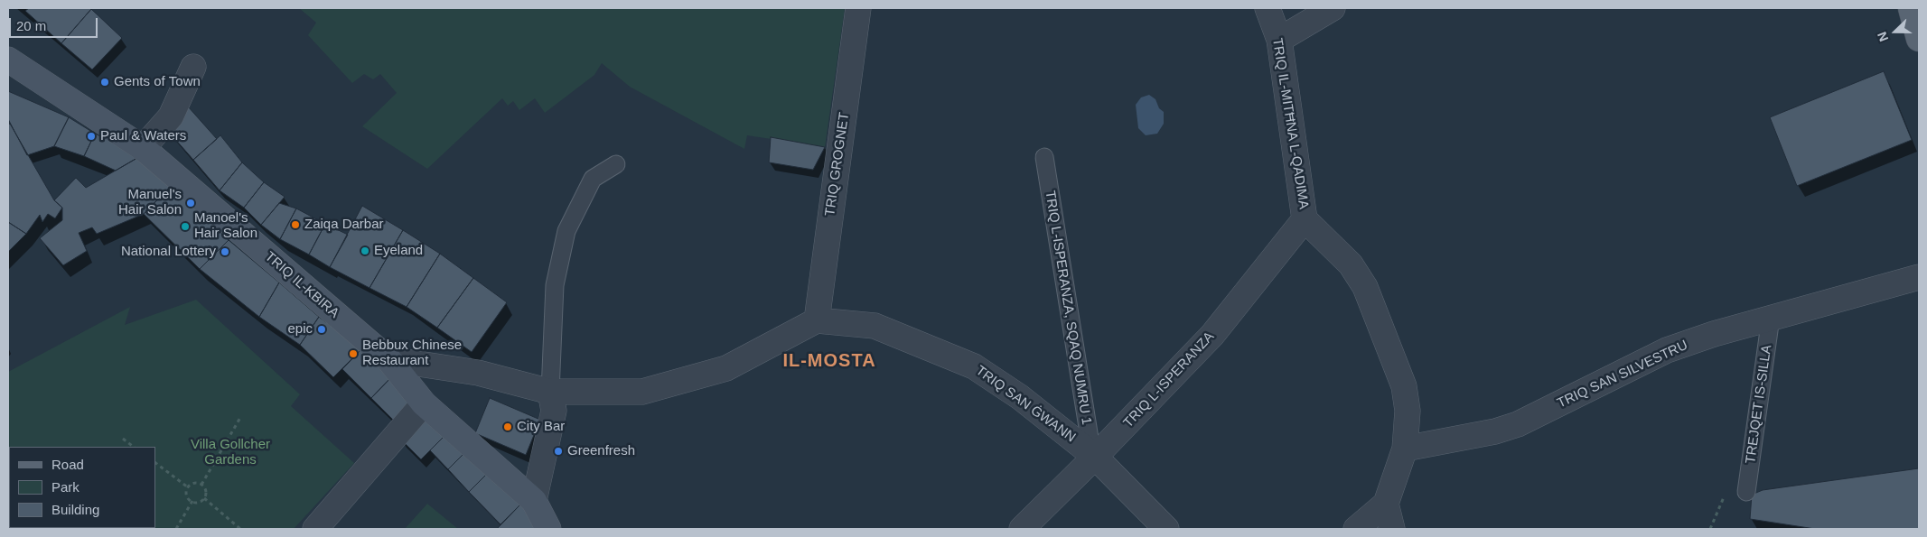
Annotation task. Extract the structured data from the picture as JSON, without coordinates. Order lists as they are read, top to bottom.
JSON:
{
  "streets": {
    "main road": ["TRIQ IL-KBIRA"],
    "street": [
      "TRIQ IL-MITĦNA L-QADIMA",
      "TRIQ GROGNET",
      "TRIQ SAN SILVESTRU",
      "TRIQ L-ISPERANZA",
      "TRIQ SAN ĠWANN"
    ],
    "lane": ["TRIQ L-ISPERANZA, SQAQ NUMRU 1", "TREJQET IS-SILLA"]
  },
  "crossings": [
    ["TRIQ IL-MITĦNA L-QADIMA", "TRIQ SAN SILVESTRU"],
    ["TRIQ IL-MITĦNA L-QADIMA", "TRIQ L-ISPERANZA"],
    ["TRIQ GROGNET", "TRIQ SAN ĠWANN"],
    ["TRIQ L-ISPERANZA, SQAQ NUMRU 1", "TRIQ L-ISPERANZA"],
    ["TRIQ L-ISPERANZA, SQAQ NUMRU 1", "TRIQ SAN ĠWANN"],
    ["TRIQ SAN SILVESTRU", "TREJQET IS-SILLA"],
    ["TRIQ L-ISPERANZA", "TRIQ SAN ĠWANN"]
  ],
  "districts": ["IL-MOSTA"],
  "parks": ["Villa Gollcher Gardens"],
  "places": [
    "Gents of Town",
    "Paul & Waters",
    "Manuel's Hair Salon",
    "Zaiqa Darbar",
    "Manoel's Hair Salon",
    "Eyeland",
    "National Lottery",
    "epic",
    "Bebbux Chinese Restaurant",
    "City Bar",
    "Greenfresh"
  ],
  "legend": ["Road", "Park", "Building"],
  "scale_bar": "20 m",
  "north": "left"
}
